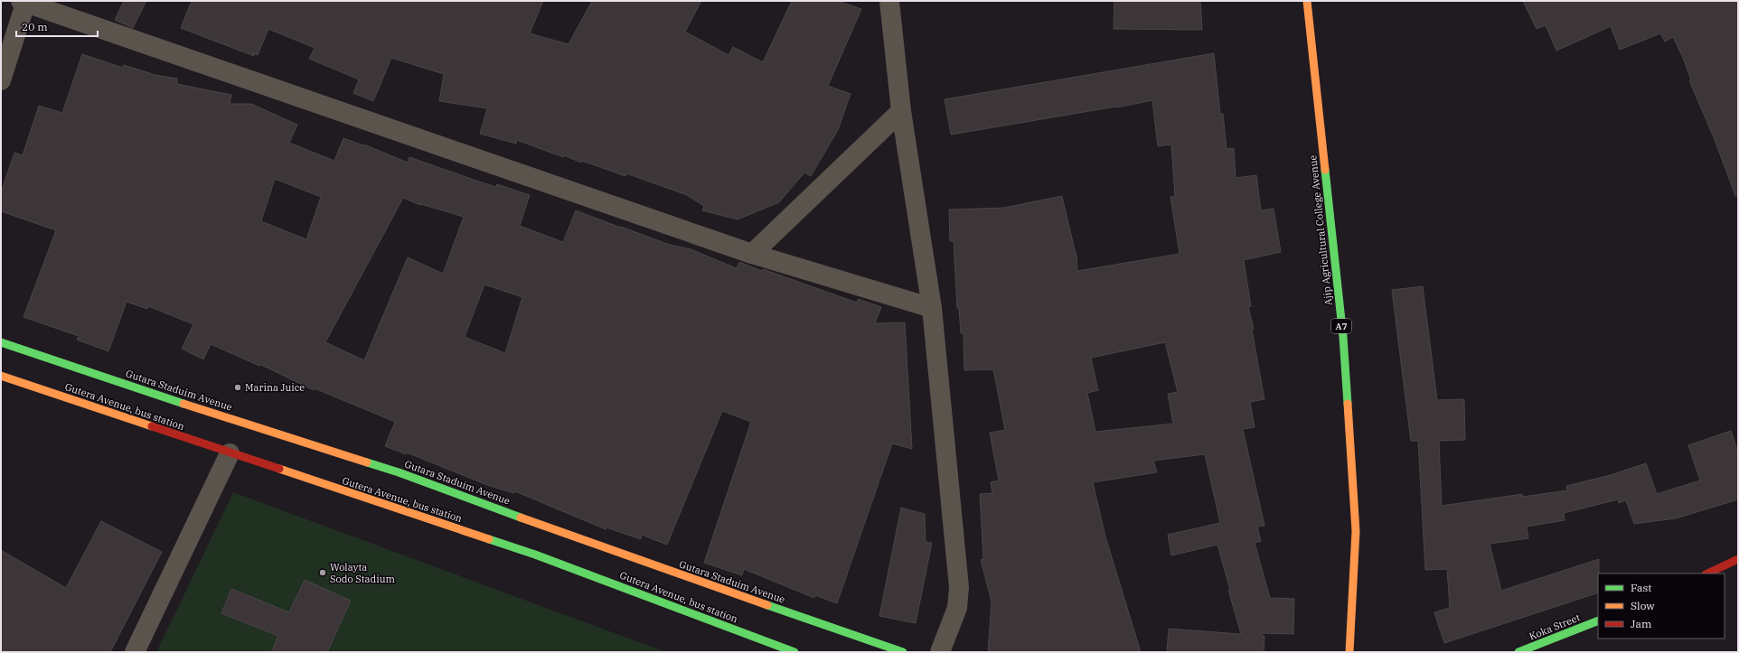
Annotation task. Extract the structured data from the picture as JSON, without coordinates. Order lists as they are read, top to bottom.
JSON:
{
  "streets": {
    "main road": [
      "Ajip Agricultural College Avenue",
      "A7",
      "Gutara Staduim Avenue",
      "Gutera Avenue, bus station",
      "Koka Street"
    ]
  },
  "places": ["Marina Juice", "Wolayta Sodo Stadium"],
  "legend": ["Fast", "Slow", "Jam"],
  "scale_bar": "20 m"
}
